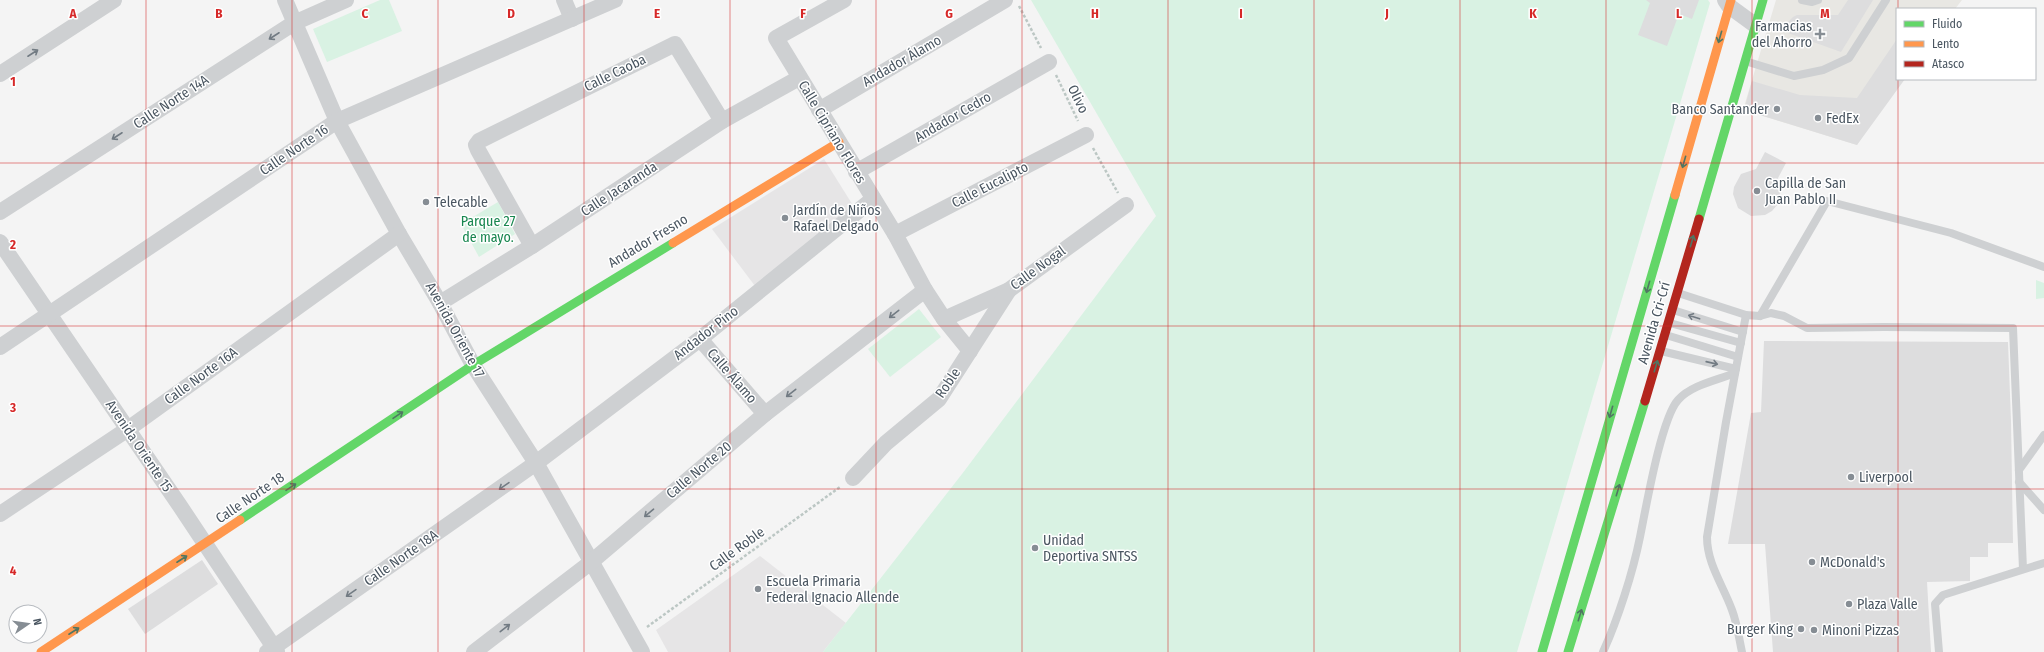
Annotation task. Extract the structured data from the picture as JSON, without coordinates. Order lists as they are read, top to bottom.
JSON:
{
  "streets": {
    "main road": ["Andador Fresno", "Avenida Cri-Crí", "Calle Norte 18"],
    "street": [
      "Andador Álamo",
      "Calle Caoba",
      "Calle Norte 14A",
      "Andador Cedro",
      "Calle Cipriano Flores",
      "Calle Norte 16",
      "Calle Eucalipto",
      "Calle Jacaranda",
      "Calle Nogal",
      "Avenida Oriente 17",
      "Andador Pino",
      "Calle Norte 16A",
      "Calle Álamo",
      "Roble",
      "Avenida Oriente 15",
      "Calle Norte 20",
      "Calle Norte 18A"
    ],
    "path": ["Olivo", "Calle Roble"]
  },
  "crossings": [
    ["Andador Álamo", "Calle Cipriano Flores"],
    ["Calle Caoba", "Calle Jacaranda"],
    ["Olivo", "Andador Cedro"],
    ["Olivo", "Calle Eucalipto"],
    ["Olivo", "Calle Nogal"],
    ["Calle Norte 14A", "Avenida Oriente 17"],
    ["Andador Cedro", "Calle Cipriano Flores"],
    ["Calle Cipriano Flores", "Calle Eucalipto"],
    ["Calle Cipriano Flores", "Calle Jacaranda"],
    ["Calle Cipriano Flores", "Andador Fresno"],
    ["Calle Cipriano Flores", "Calle Nogal"],
    ["Calle Cipriano Flores", "Andador Pino"],
    ["Calle Cipriano Flores", "Roble"],
    ["Calle Cipriano Flores", "Calle Norte 20"],
    ["Calle Norte 16", "Avenida Oriente 17"],
    ["Calle Norte 16", "Avenida Oriente 15"],
    ["Calle Jacaranda", "Avenida Oriente 17"],
    ["Andador Fresno", "Avenida Oriente 17"],
    ["Andador Fresno", "Calle Norte 18"],
    ["Calle Nogal", "Roble"],
    ["Avenida Oriente 17", "Andador Pino"],
    ["Avenida Oriente 17", "Calle Norte 16A"],
    ["Avenida Oriente 17", "Calle Norte 20"],
    ["Avenida Oriente 17", "Calle Norte 18"],
    ["Avenida Oriente 17", "Calle Roble"],
    ["Avenida Oriente 17", "Calle Norte 18A"],
    ["Andador Pino", "Calle Álamo"],
    ["Andador Pino", "Calle Norte 18A"],
    ["Calle Norte 16A", "Avenida Oriente 15"],
    ["Calle Álamo", "Calle Norte 20"],
    ["Roble", "Calle Roble"],
    ["Avenida Oriente 15", "Calle Norte 18"],
    ["Avenida Oriente 15", "Calle Norte 18A"]
  ],
  "one_way": ["Calle Norte 18", "Calle Norte 18A"],
  "parks": ["Parque 27 de mayo."],
  "places": {
    "health": ["Farmacias del Ahorro"],
    "other": [
      "Banco Santander",
      "FedEx",
      "Capilla de San Juan Pablo II",
      "Telecable",
      "Jardín de Niños Rafael Delgado",
      "Liverpool",
      "Unidad Deportiva SNTSS",
      "McDonald's",
      "Escuela Primaria Federal Ignacio Allende",
      "Plaza Valle",
      "Burger King",
      "Minoni Pizzas"
    ]
  },
  "legend": ["Fluido", "Lento", "Atasco"],
  "north": "right",
  "grid": {
    "columns": [
      "A",
      "B",
      "C",
      "D",
      "E",
      "F",
      "G",
      "H",
      "I",
      "J",
      "K",
      "L",
      "M"
    ],
    "rows": [
      "1",
      "2",
      "3",
      "4"
    ]
  }
}
